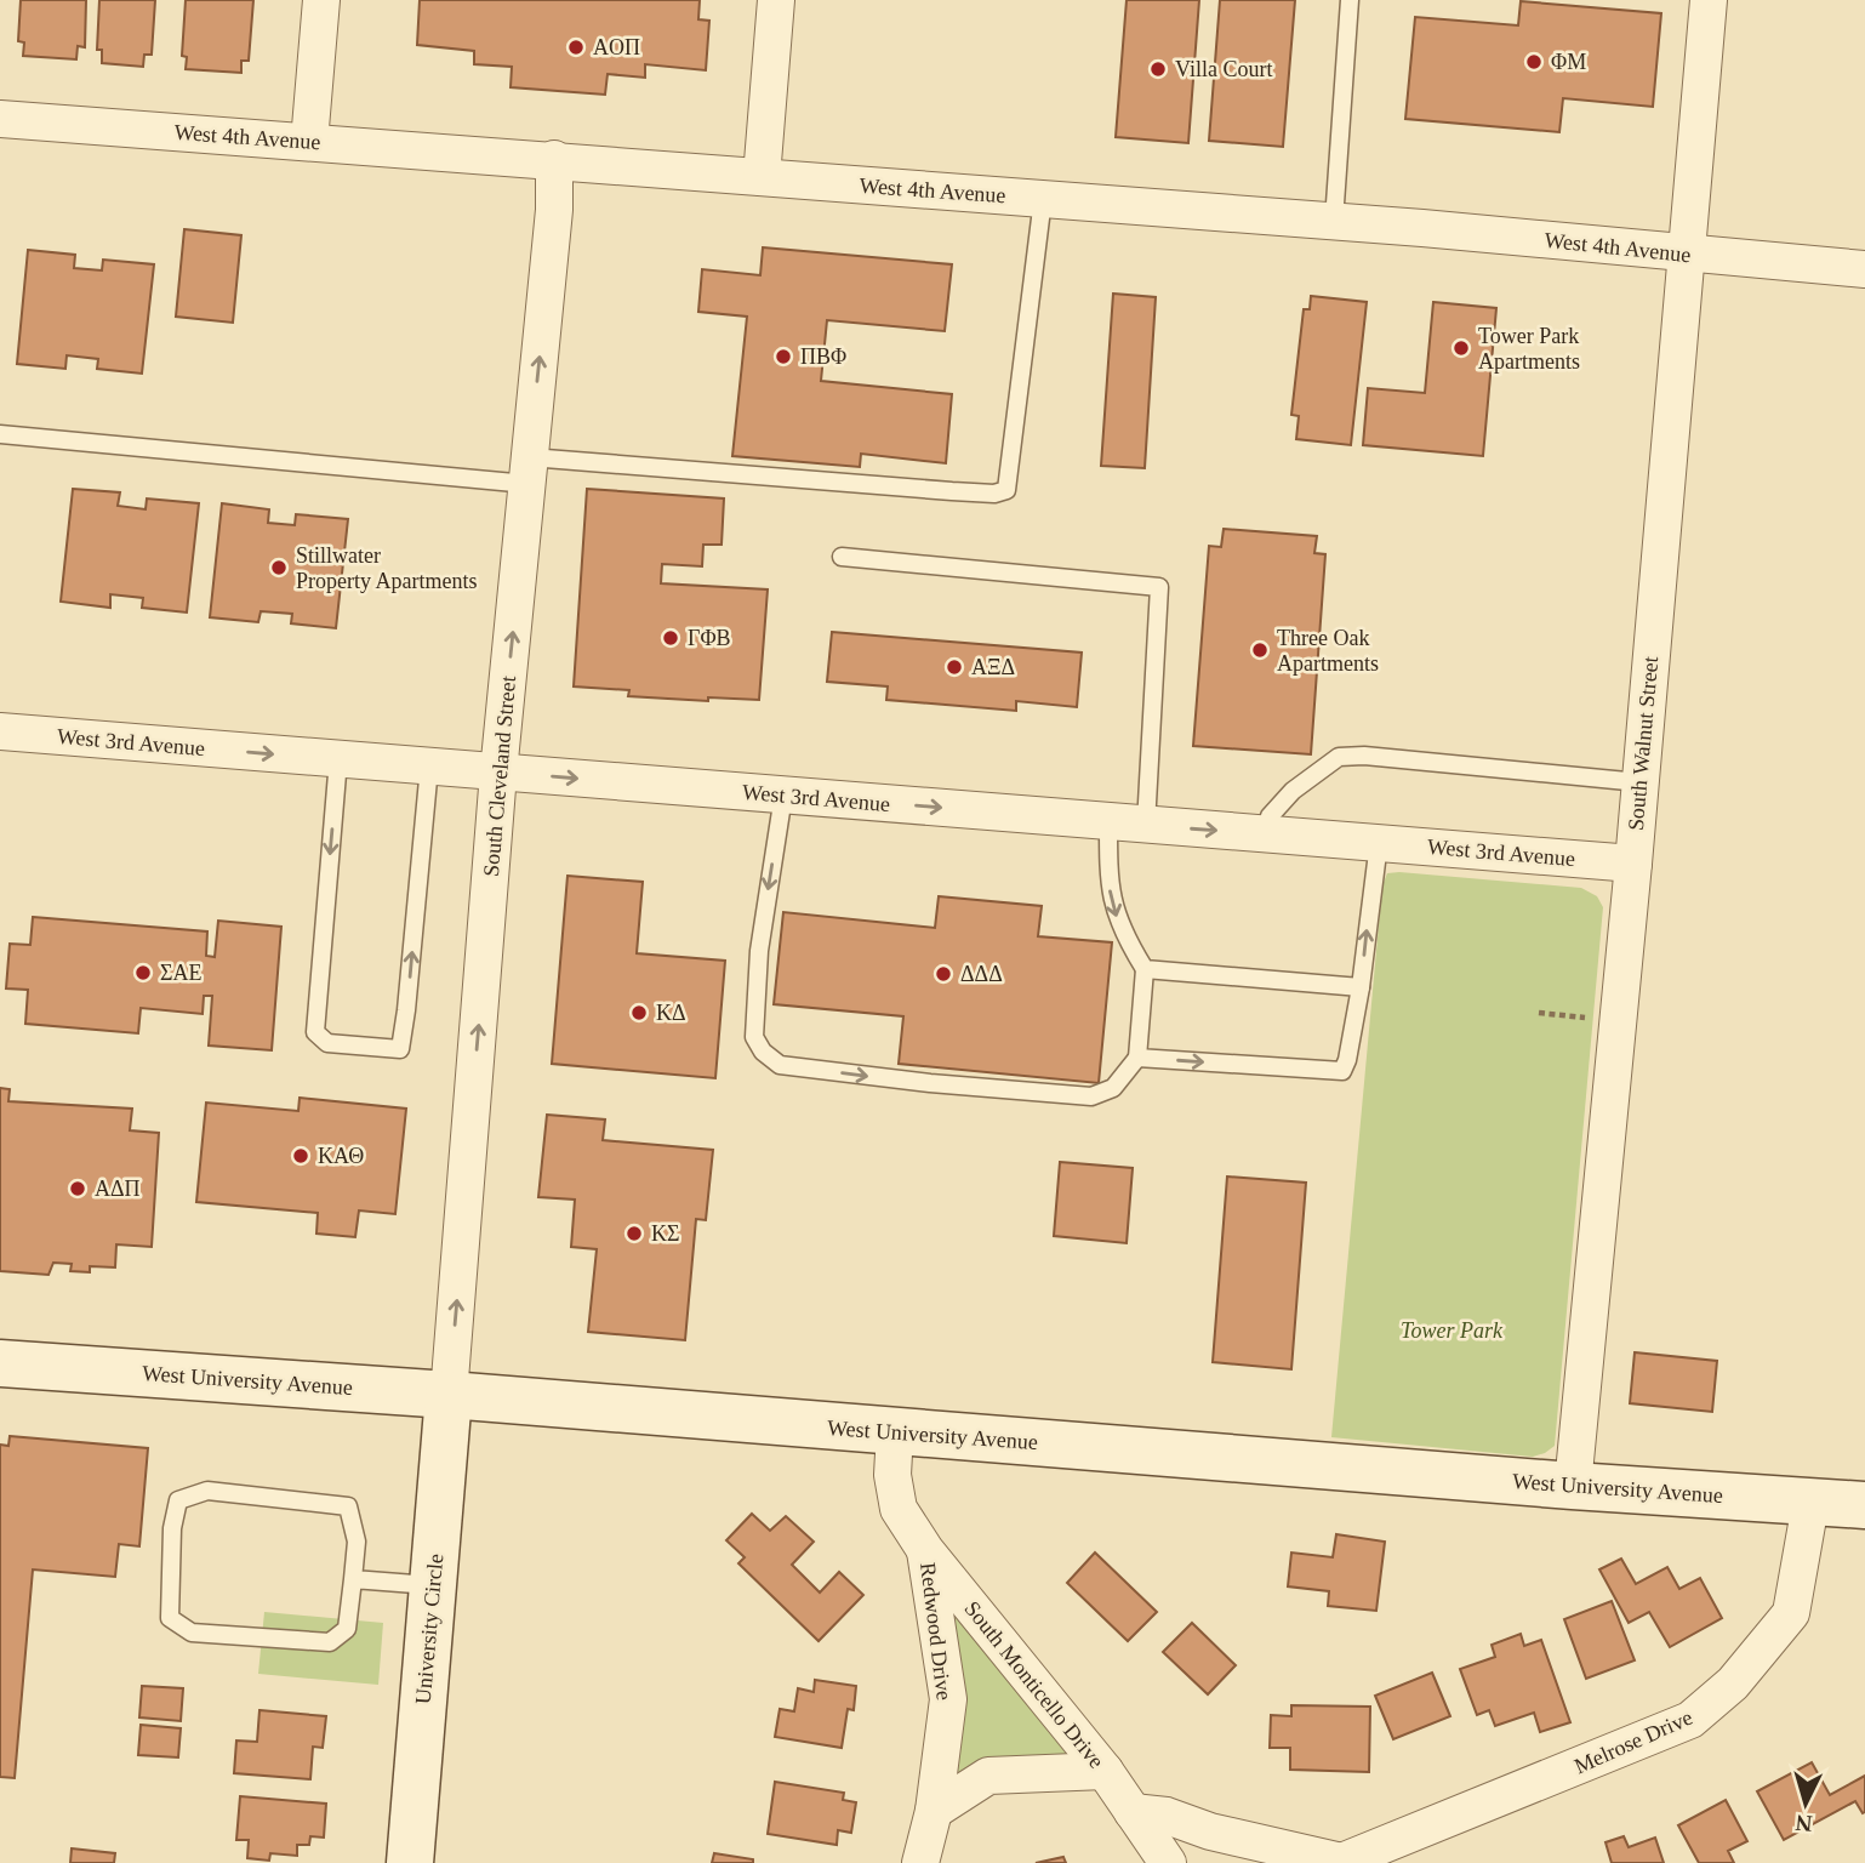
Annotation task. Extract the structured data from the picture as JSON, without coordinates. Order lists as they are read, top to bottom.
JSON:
{
  "streets": {
    "street": [
      "West 4th Avenue",
      "West 3rd Avenue",
      "South Walnut Street",
      "South Cleveland Street",
      "West University Avenue",
      "University Circle",
      "Redwood Drive",
      "South Monticello Drive",
      "Melrose Drive"
    ]
  },
  "crossings": [
    ["West 4th Avenue", "South Walnut Street"],
    ["West 4th Avenue", "South Cleveland Street"],
    ["West 3rd Avenue", "South Walnut Street"],
    ["West 3rd Avenue", "South Cleveland Street"],
    ["South Walnut Street", "West University Avenue"],
    ["South Cleveland Street", "West University Avenue"],
    ["South Cleveland Street", "University Circle"],
    ["West University Avenue", "University Circle"],
    ["West University Avenue", "South Monticello Drive"],
    ["West University Avenue", "Melrose Drive"],
    ["Redwood Drive", "South Monticello Drive"]
  ],
  "one_way": ["West 3rd Avenue", "South Cleveland Street"],
  "parks": ["Tower Park"],
  "places": [
    "AOΠ",
    "ΦΜ",
    "Villa Court",
    "Tower Park Apartments",
    "ΠΒΦ",
    "Stillwater Property Apartments",
    "ΓΦΒ",
    "Three Oak Apartments",
    "ΑΞΔ",
    "ΣAE",
    "ΔΔΔ",
    "ΚΔ",
    "ΚΑΘ",
    "ΑΔΠ",
    "KΣ"
  ],
  "north": "bottom"
}
